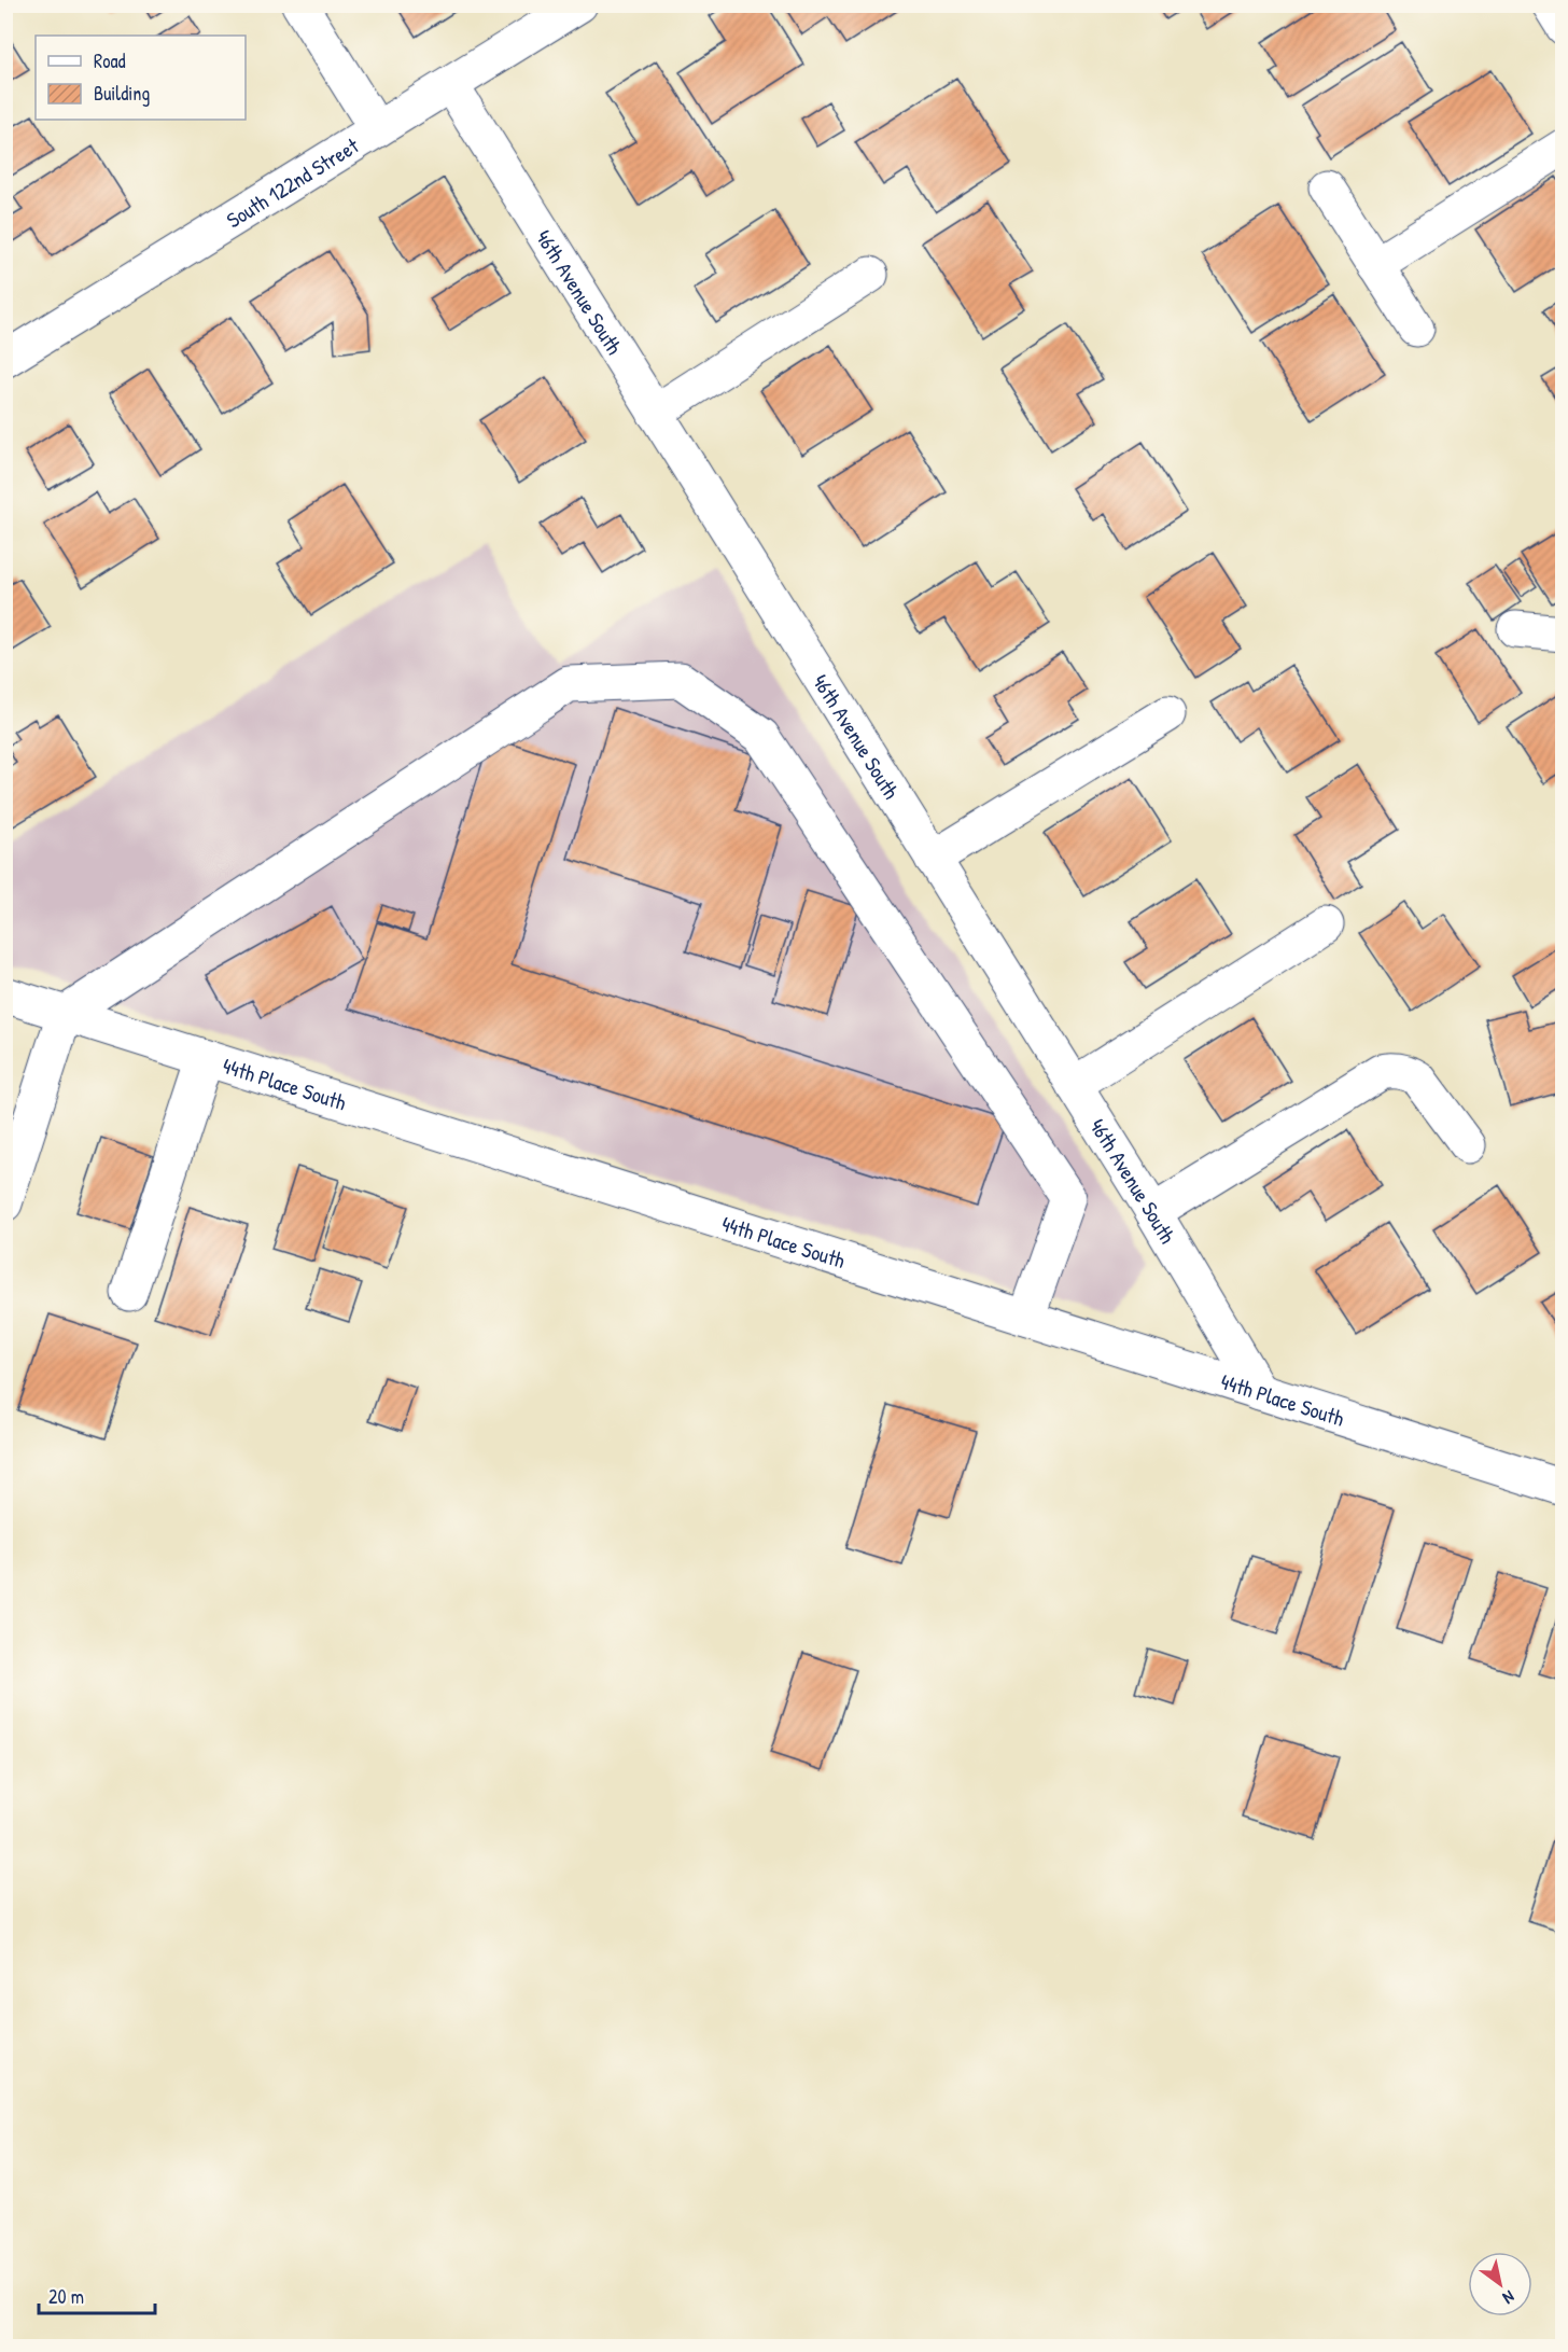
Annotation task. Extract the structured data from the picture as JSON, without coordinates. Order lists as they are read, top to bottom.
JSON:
{
  "streets": {
    "street": ["South 122nd Street", "46th Avenue South", "44th Place South"]
  },
  "crossings": [
    ["South 122nd Street", "46th Avenue South"],
    ["46th Avenue South", "44th Place South"]
  ],
  "legend": ["Road", "Building"],
  "scale_bar": "20 m",
  "north": "bottom right"
}
